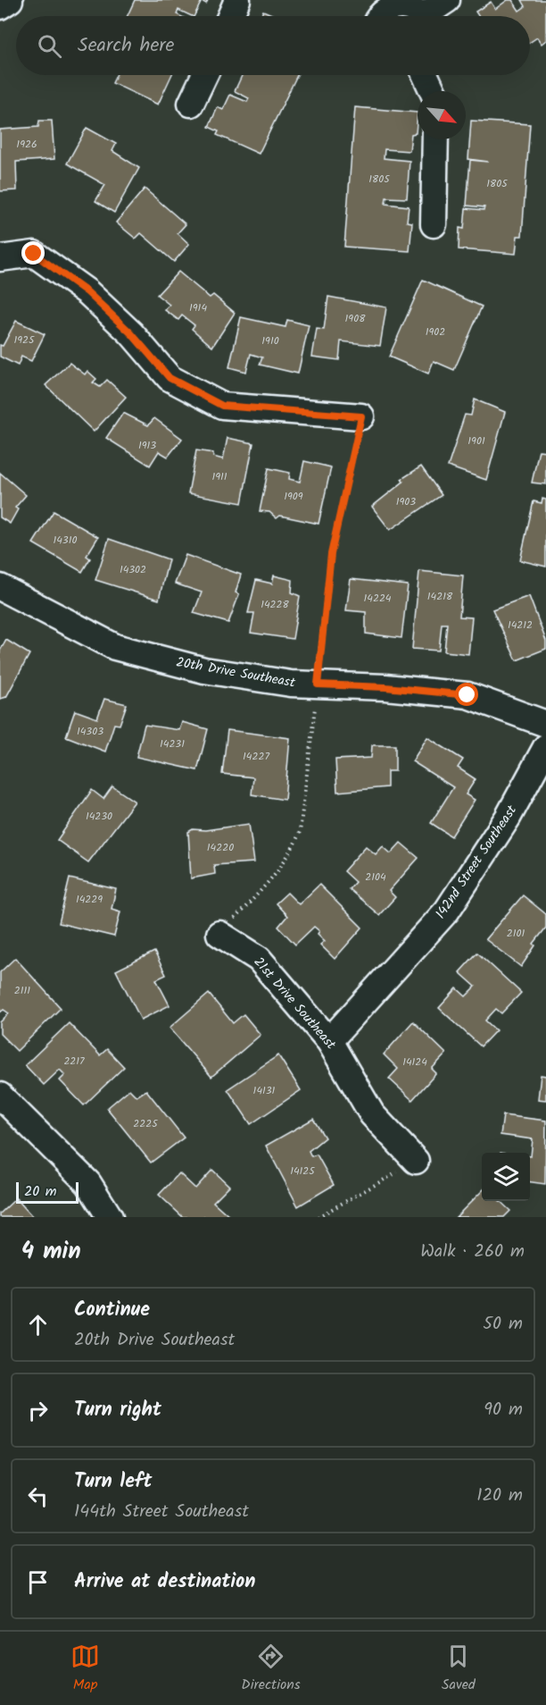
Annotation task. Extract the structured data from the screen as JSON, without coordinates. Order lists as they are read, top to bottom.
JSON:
{
  "streets": {
    "street": ["20th Drive Southeast", "142nd Street Southeast", "21st Drive Southeast"]
  },
  "crossings": [
    ["142nd Street Southeast", "21st Drive Southeast"]
  ],
  "house_numbers": [
    "1926",
    "1805",
    "1805",
    "1914",
    "1908",
    "1902",
    "1925",
    "1910",
    "1901",
    "1913",
    "1911",
    "1909",
    "1903",
    "14310",
    "14302",
    "14218",
    "14224",
    "14228",
    "14212",
    "14303",
    "14231",
    "14227",
    "14230",
    "14220",
    "2104",
    "14229",
    "2101",
    "2111",
    "2217",
    "14124",
    "14131",
    "2225",
    "14125"
  ],
  "scale_bar": "20 m",
  "north": "bottom right",
  "page": {
    "search": "Search here",
    "scale": "20 m",
    "heading": ["4 min", "Walk · 260 m"],
    "list": [
      ["Continue", "20th Drive Southeast", "50 m"],
      ["Turn right", "90 m"],
      ["Turn left", "144th Street Southeast", "120 m"],
      "Arrive at destination"
    ],
    "nav": ["Map", "Directions", "Saved"]
  }
}
